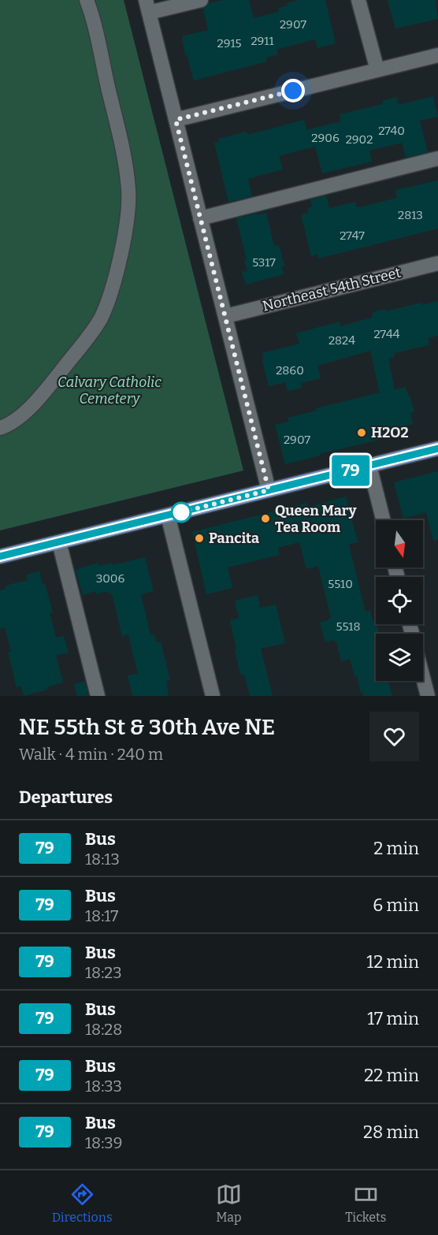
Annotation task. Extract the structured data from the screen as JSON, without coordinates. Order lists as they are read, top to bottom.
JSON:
{
  "streets": {
    "street": ["Northeast 54th Street"]
  },
  "parks": ["Calvary Catholic Cemetery"],
  "places": ["H2O2", "Queen Mary Tea Room", "Pancita"],
  "lines": ["bus line 79"],
  "house_numbers": [
    "2907",
    "2911",
    "2915",
    "2740",
    "2906",
    "2902",
    "2813",
    "2747",
    "5317",
    "2744",
    "2824",
    "2860",
    "2907",
    "3006",
    "5510",
    "5518"
  ],
  "north": "bottom",
  "page": {
    "on_map": "79",
    "heading": [
      ["NE 55th St & 30th Ave NE", "Walk · 4 min · 240 m"],
      "Departures"
    ],
    "list": [
      {
        "mark": "79",
        "name": "Bus",
        "note": "18:13",
        "value": "2 min"
      },
      {
        "mark": "79",
        "name": "Bus",
        "note": "18:17",
        "value": "6 min"
      },
      {
        "mark": "79",
        "name": "Bus",
        "note": "18:23",
        "value": "12 min"
      },
      {
        "mark": "79",
        "name": "Bus",
        "note": "18:28",
        "value": "17 min"
      },
      {
        "mark": "79",
        "name": "Bus",
        "note": "18:33",
        "value": "22 min"
      },
      {
        "mark": "79",
        "name": "Bus",
        "note": "18:39",
        "value": "28 min"
      }
    ],
    "tabs": ["Directions", "Map", "Tickets"]
  }
}
